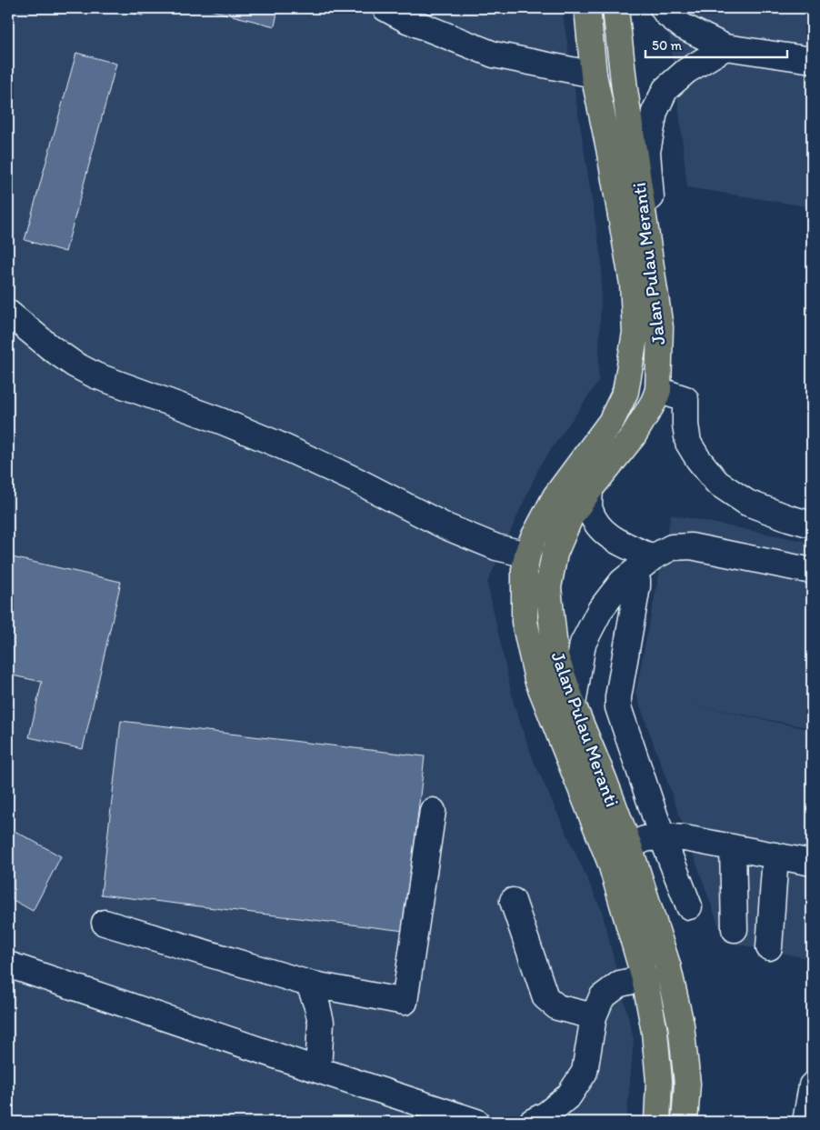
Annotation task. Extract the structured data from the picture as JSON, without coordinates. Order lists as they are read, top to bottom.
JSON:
{
  "streets": {
    "main road": ["Jalan Pulau Meranti"]
  },
  "scale_bar": "50 m"
}
